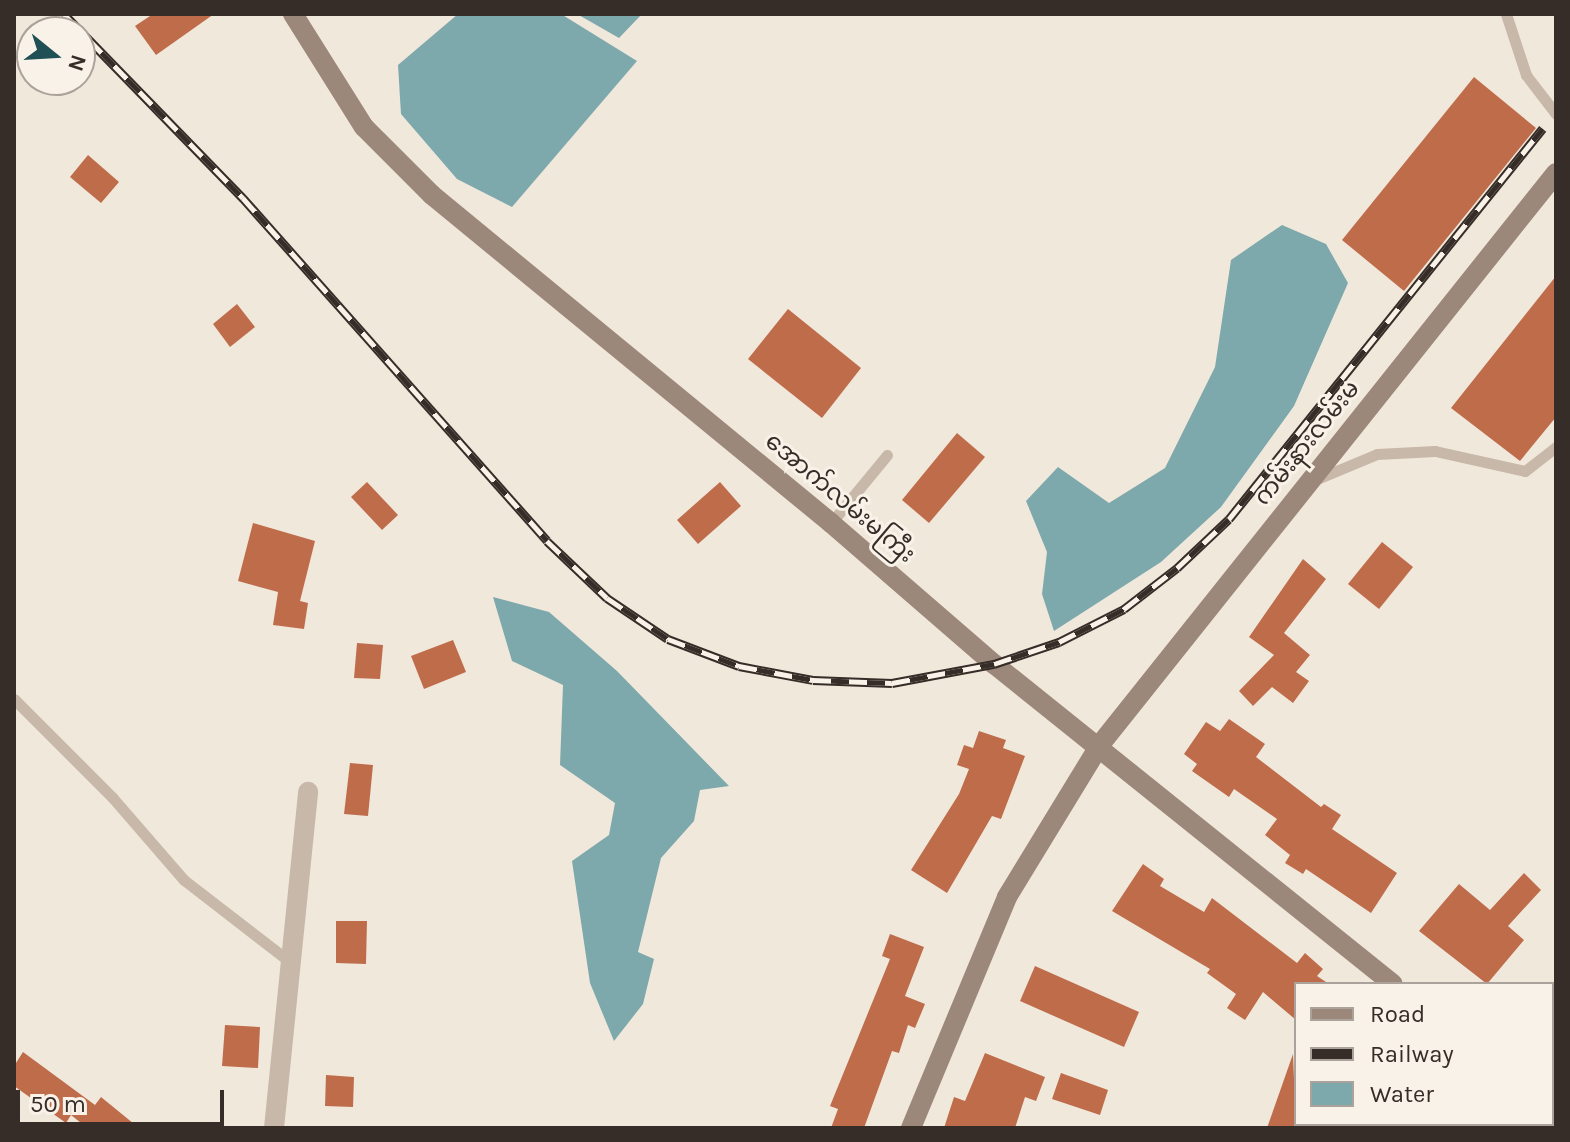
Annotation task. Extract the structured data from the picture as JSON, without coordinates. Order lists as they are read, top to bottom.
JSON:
{
  "streets": {
    "main road": ["ကမ်းနားလမ်းမ", "အောက်လမ်းမကြီး"]
  },
  "crossings": [
    ["ကမ်းနားလမ်းမ", "အောက်လမ်းမကြီး"]
  ],
  "legend": ["Road", "Railway", "Water"],
  "scale_bar": "50 m",
  "north": "right"
}
